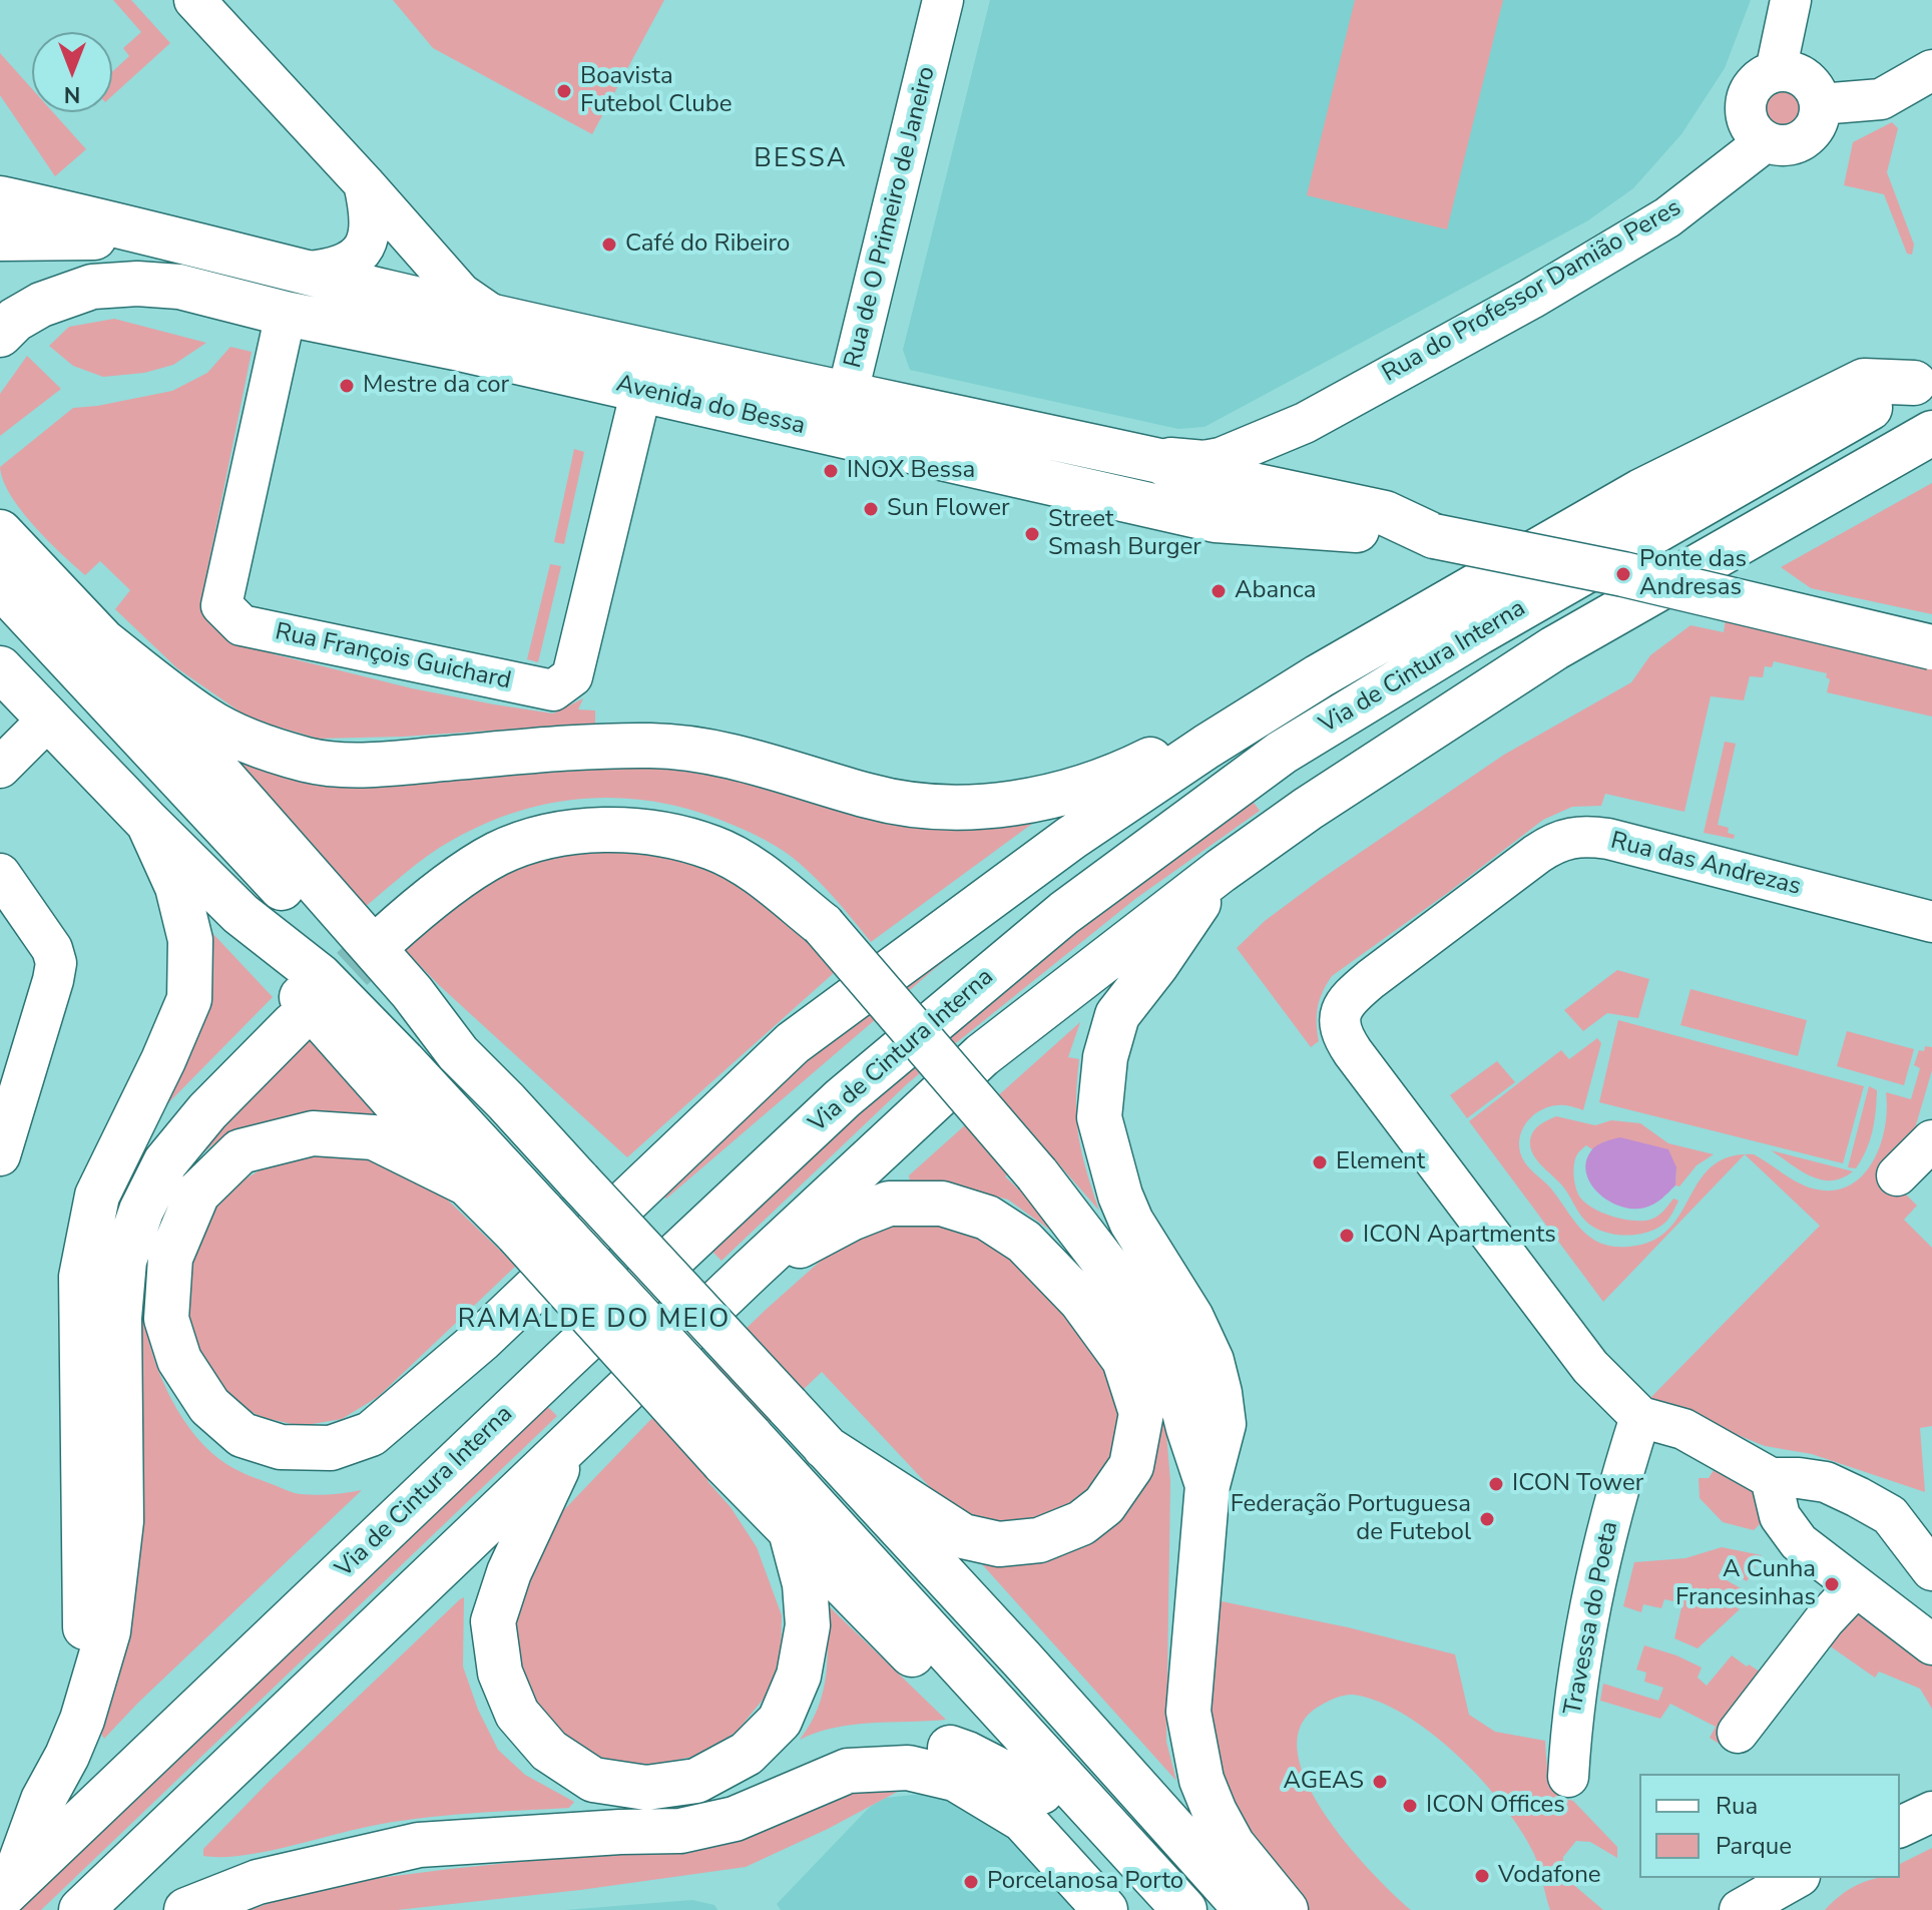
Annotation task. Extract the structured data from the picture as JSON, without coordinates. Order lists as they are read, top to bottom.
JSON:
{
  "streets": {
    "main road": ["Avenida do Bessa", "Via de Cintura Interna"],
    "street": [
      "Rua de O Primeiro de Janeiro",
      "Rua do Professor Damião Peres",
      "Rua François Guichard",
      "Rua das Andrezas",
      "Travessa do Poeta"
    ]
  },
  "crossings": [
    ["Rua de O Primeiro de Janeiro", "Avenida do Bessa"],
    ["Rua do Professor Damião Peres", "Avenida do Bessa"],
    ["Avenida do Bessa", "Rua François Guichard"],
    ["Rua das Andrezas", "Travessa do Poeta"]
  ],
  "districts": ["BESSA", "RAMALDE DO MEIO"],
  "places": [
    "Boavista Futebol Clube",
    "Café do Ribeiro",
    "Mestre da cor",
    "INOX Bessa",
    "Sun Flower",
    "Street Smash Burger",
    "Ponte das Andresas",
    "Abanca",
    "Element",
    "ICON Apartments",
    "ICON Tower",
    "Federação Portuguesa de Futebol",
    "A Cunha Francesinhas",
    "AGEAS",
    "ICON Offices",
    "Vodafone",
    "Porcelanosa Porto"
  ],
  "legend": ["Rua", "Parque"],
  "north": "bottom"
}
